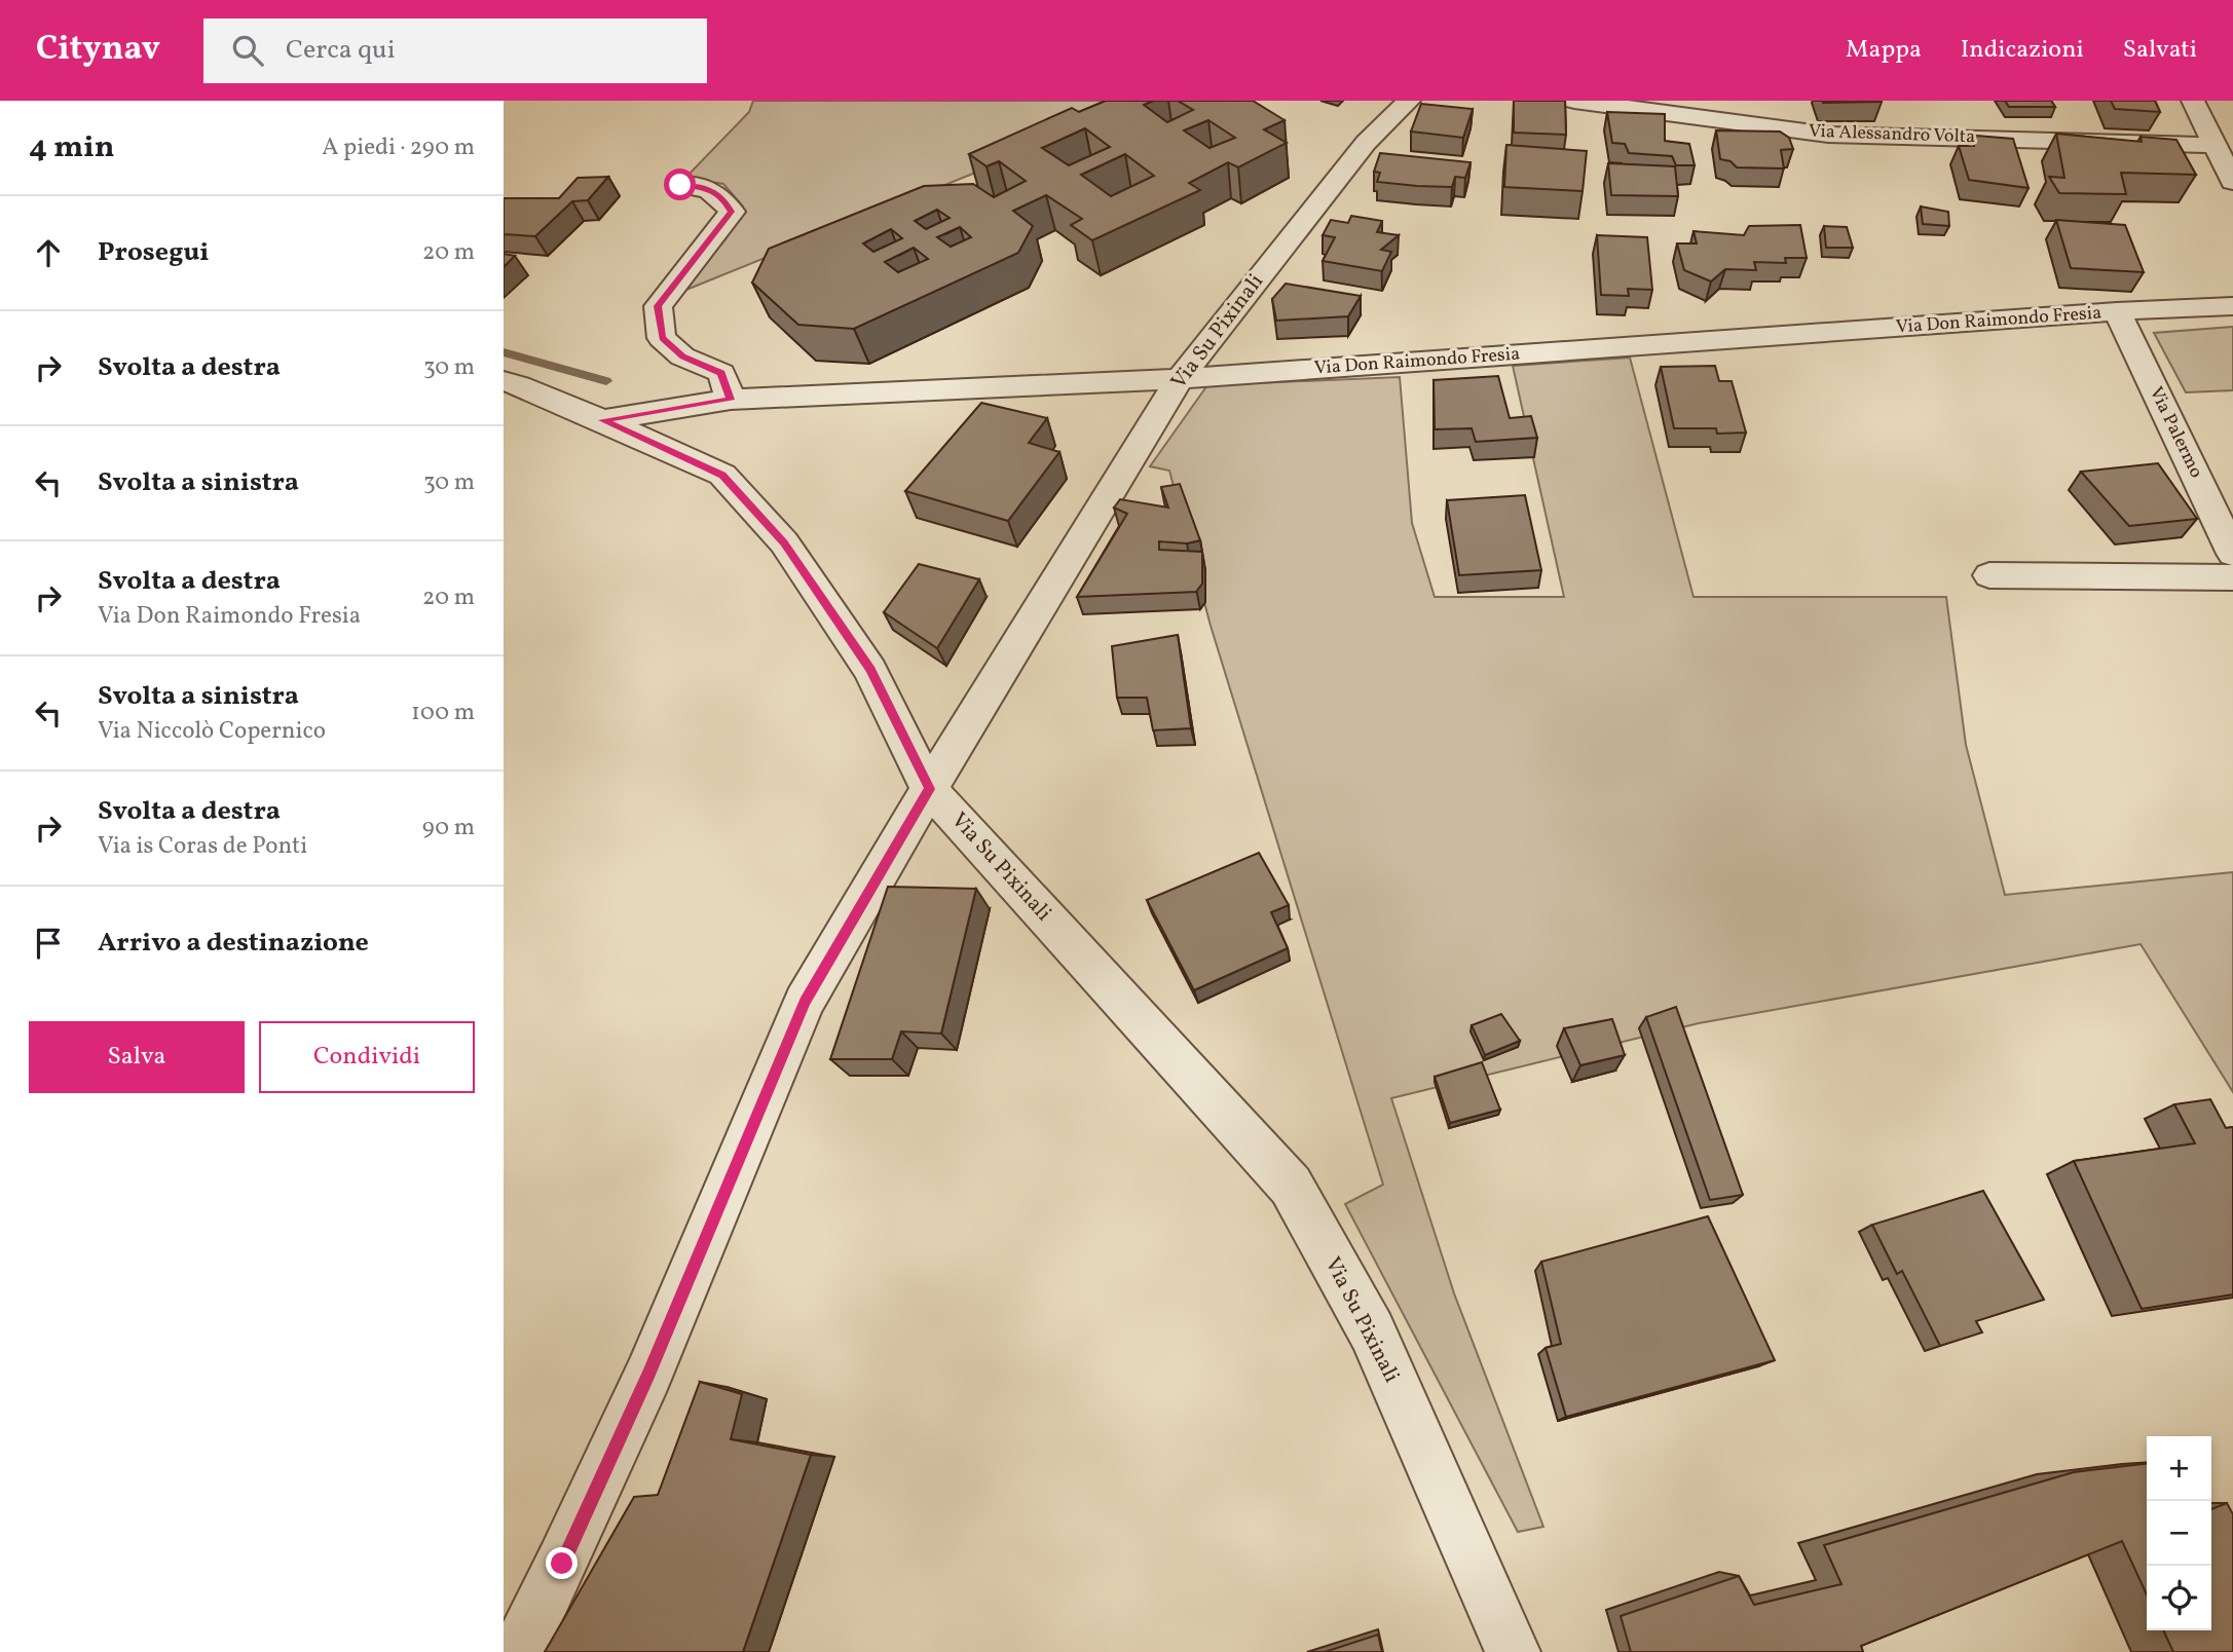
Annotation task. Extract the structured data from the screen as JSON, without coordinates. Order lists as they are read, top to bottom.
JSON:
{
  "streets": {
    "street": [
      "Via Alessandro Volta",
      "Via Don Raimondo Fresia",
      "Via Su Pixinali",
      "Via Palermo"
    ]
  },
  "crossings": [
    ["Via Don Raimondo Fresia", "Via Su Pixinali"],
    ["Via Don Raimondo Fresia", "Via Palermo"]
  ],
  "page": {
    "header": "Citynav",
    "search": "Cerca qui",
    "nav": ["Mappa", "Indicazioni", "Salvati"],
    "heading": ["4 min", "A piedi · 290 m"],
    "list": [
      ["Prosegui", "20 m"],
      ["Svolta a destra", "30 m"],
      ["Svolta a sinistra", "30 m"],
      ["Svolta a destra", "Via Don Raimondo Fresia", "20 m"],
      ["Svolta a sinistra", "Via Niccolò Copernico", "100 m"],
      ["Svolta a destra", "Via is Coras de Ponti", "90 m"],
      "Arrivo a destinazione"
    ],
    "buttons": ["Salva", "Condividi"],
    "map_buttons": ["+", "−"]
  }
}
